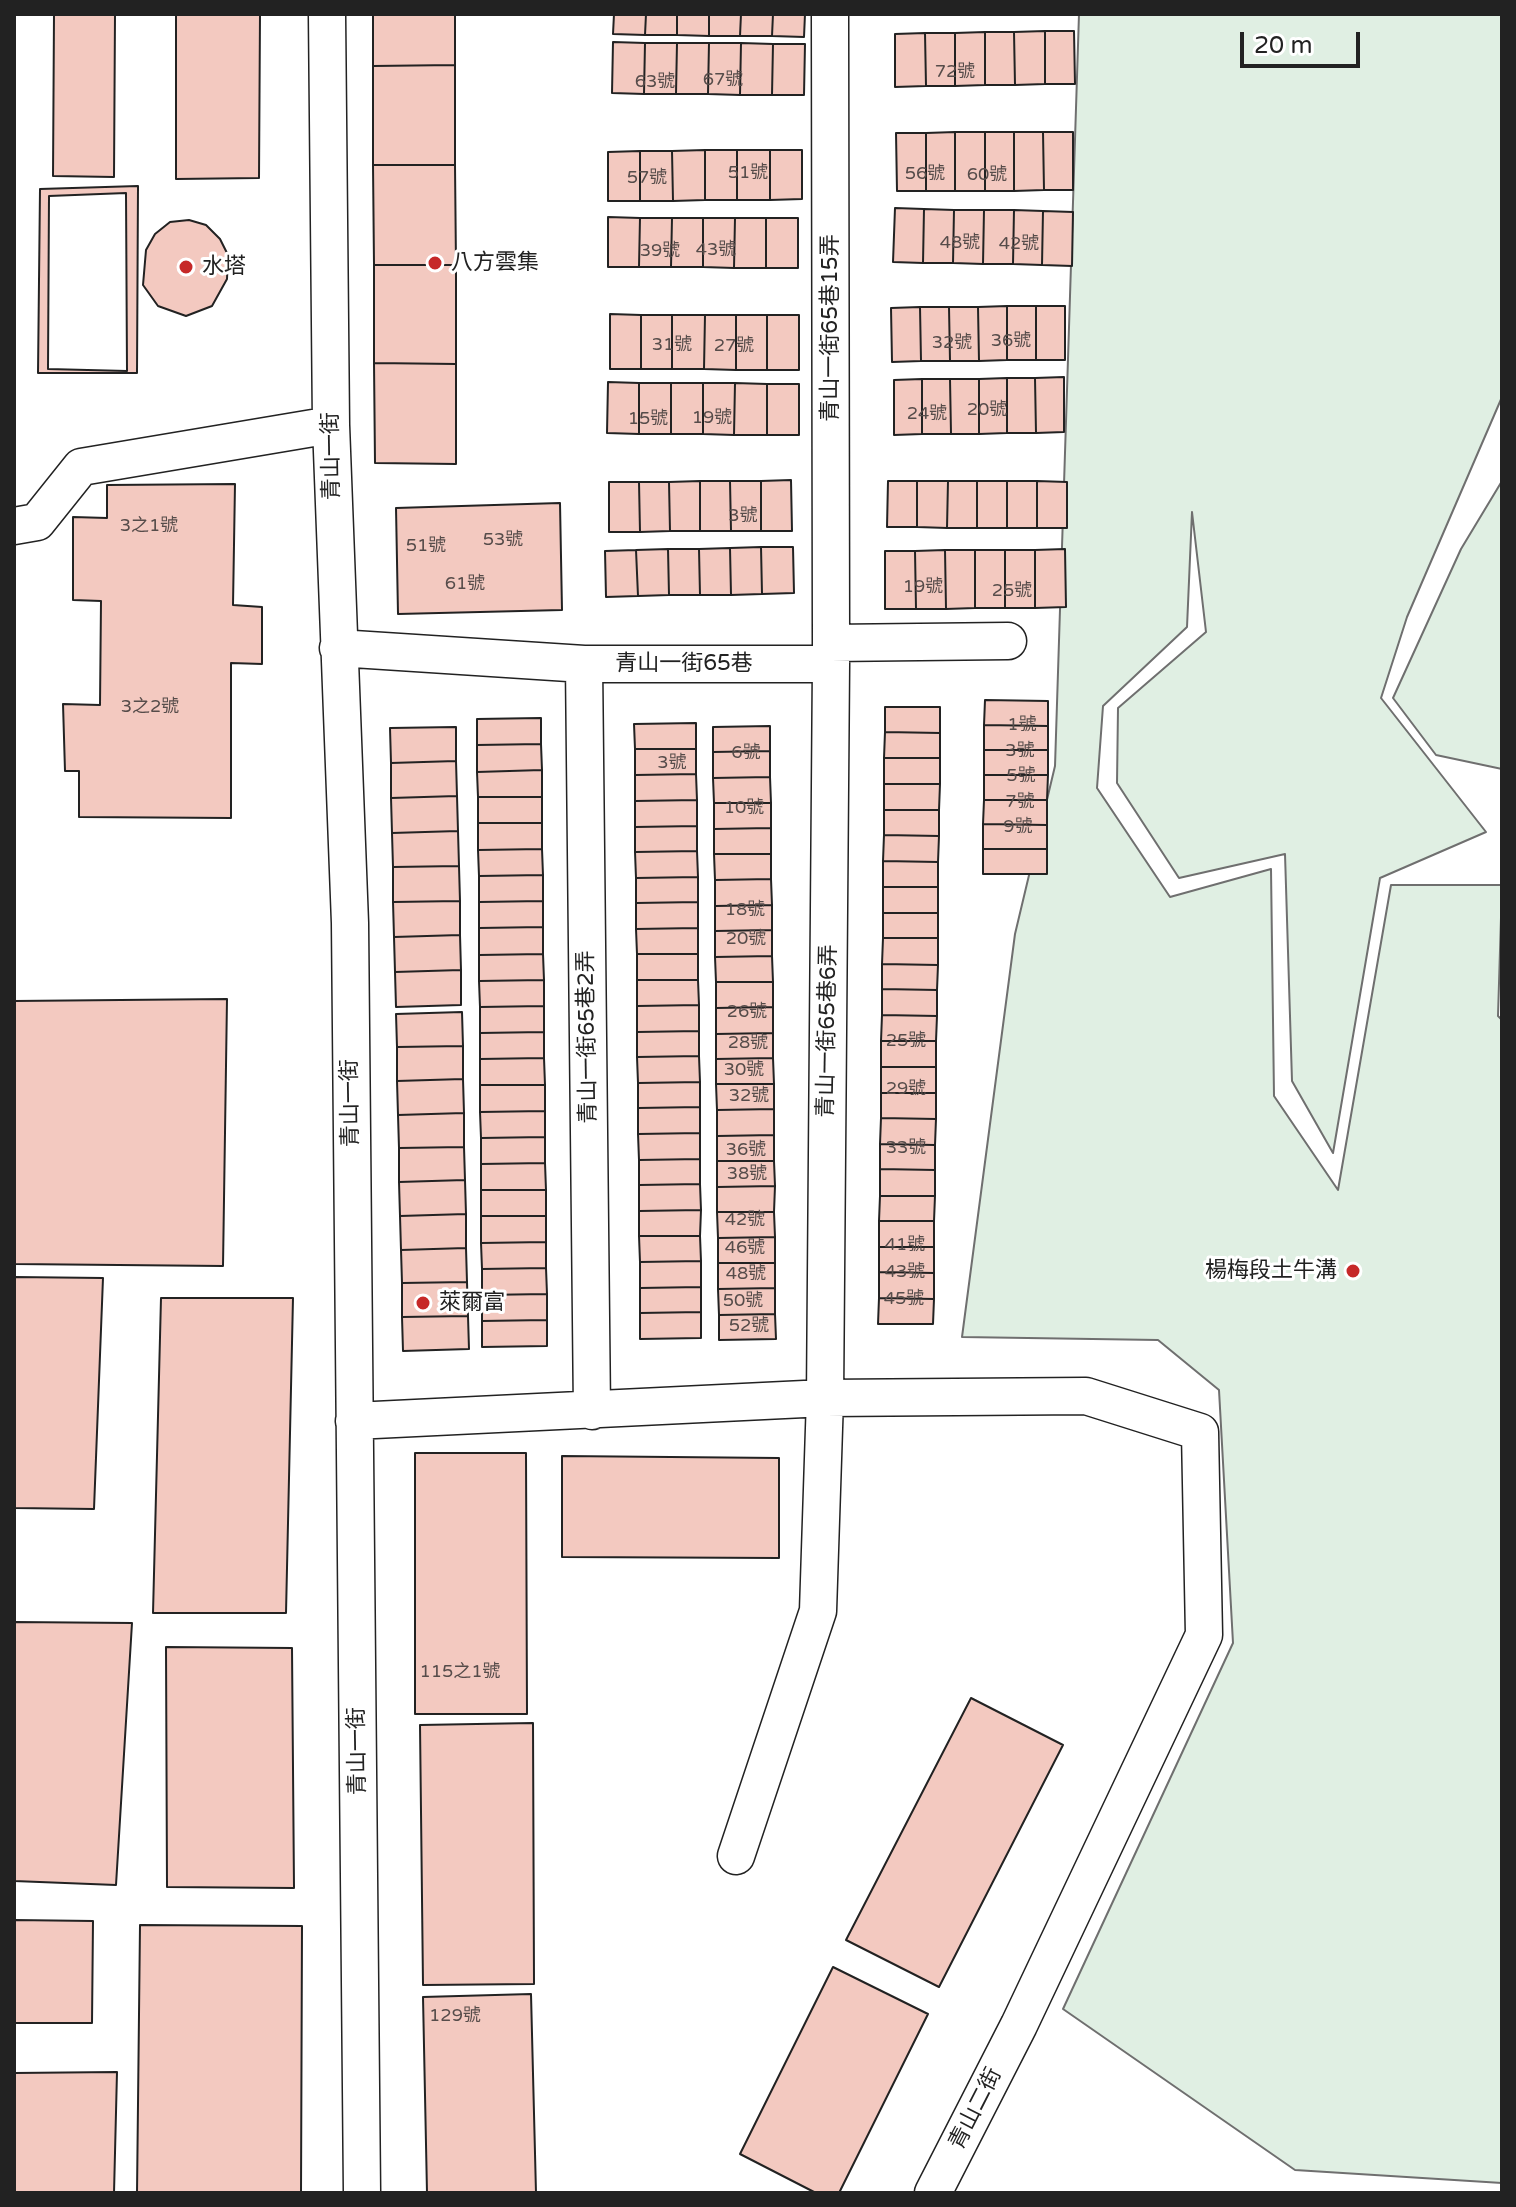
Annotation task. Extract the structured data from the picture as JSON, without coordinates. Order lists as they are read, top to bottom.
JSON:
{
  "streets": {
    "street": [
      "青山一街65巷15弄",
      "青山一街",
      "青山一街65巷",
      "青山一街65巷6弄",
      "青山一街65巷2弄",
      "青山二街"
    ]
  },
  "crossings": [
    ["青山一街65巷15弄", "青山一街65巷"],
    ["青山一街65巷15弄", "青山一街65巷6弄"],
    ["青山一街", "青山一街65巷"],
    ["青山一街65巷", "青山一街65巷6弄"],
    ["青山一街65巷", "青山一街65巷2弄"],
    ["青山一街65巷6弄", "青山二街"]
  ],
  "places": [
    "八方雲集",
    "水塔",
    "楊梅段土牛溝",
    "萊爾富"
  ],
  "house_numbers": [
    "72號",
    "67號",
    "63號",
    "51號",
    "56號",
    "60號",
    "57號",
    "48號",
    "42號",
    "43號",
    "39號",
    "36號",
    "32號",
    "31號",
    "27號",
    "20號",
    "24號",
    "19號",
    "15號",
    "3號",
    "3之1號",
    "53號",
    "51號",
    "61號",
    "19號",
    "25號",
    "3之2號",
    "1號",
    "3號",
    "6號",
    "3號",
    "5號",
    "7號",
    "10號",
    "9號",
    "18號",
    "20號",
    "26號",
    "25號",
    "28號",
    "30號",
    "29號",
    "32號",
    "33號",
    "36號",
    "38號",
    "42號",
    "41號",
    "46號",
    "43號",
    "48號",
    "45號",
    "50號",
    "52號",
    "115之1號",
    "129號"
  ],
  "scale_bar": "20 m"
}
